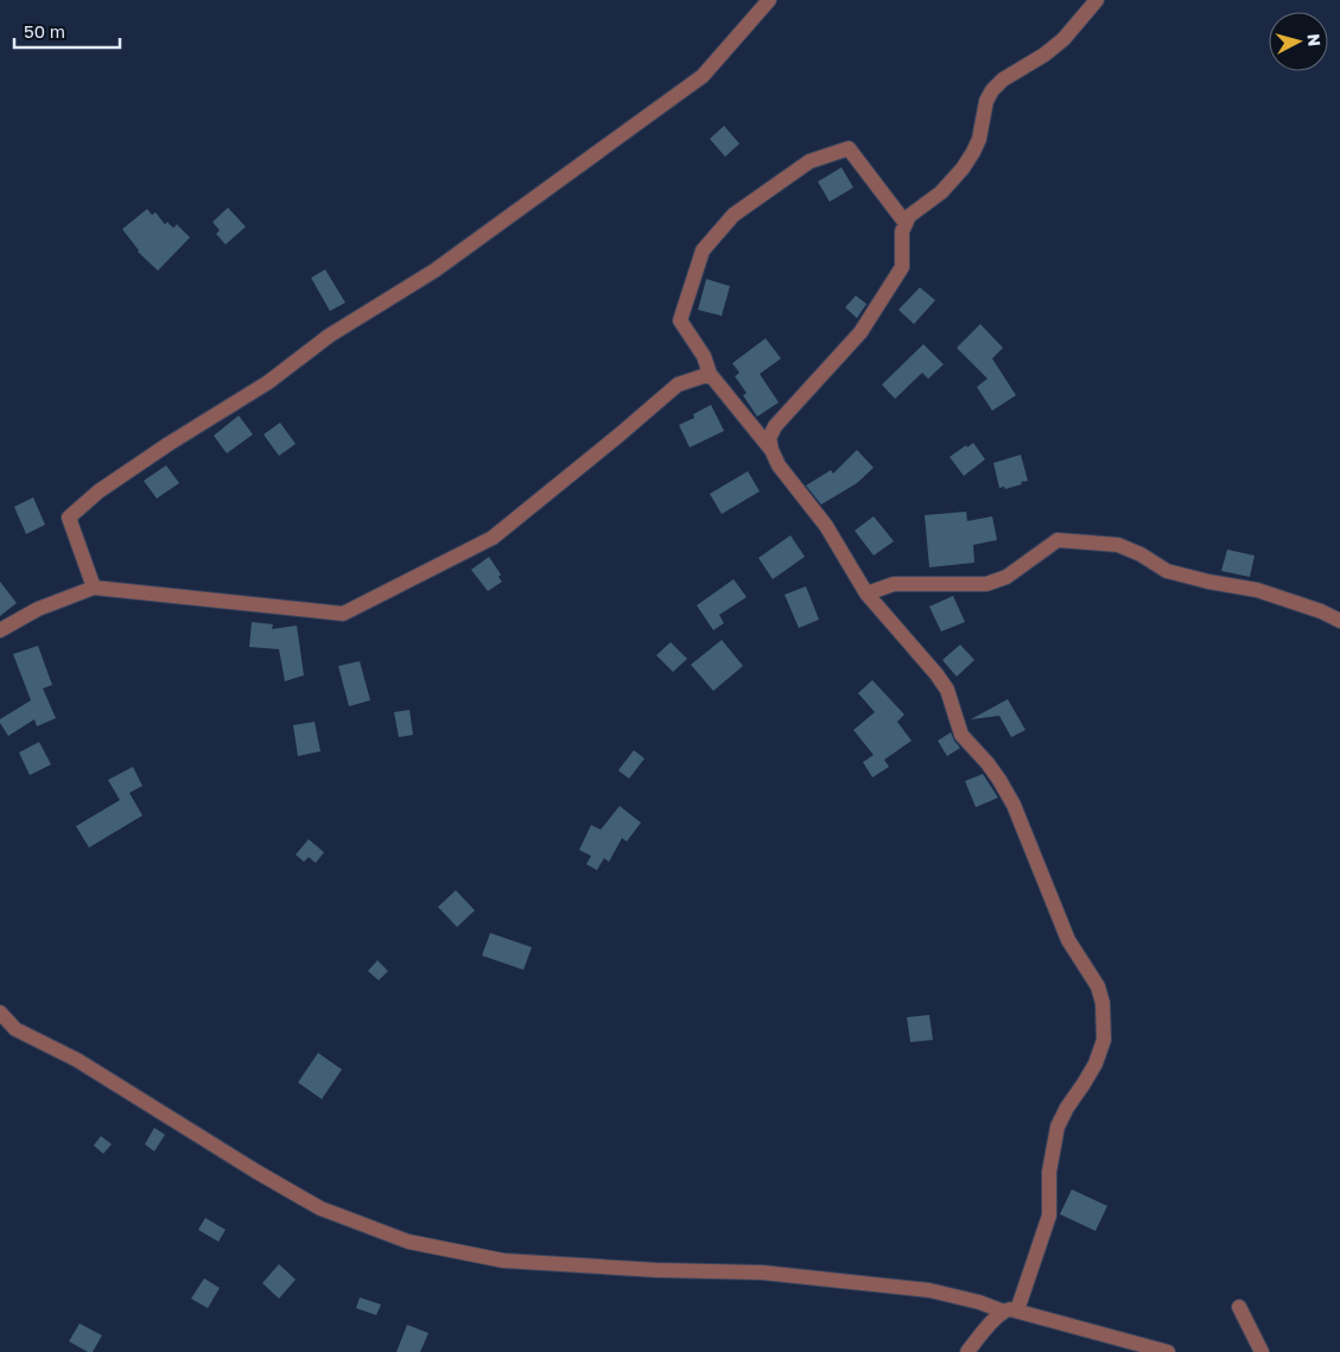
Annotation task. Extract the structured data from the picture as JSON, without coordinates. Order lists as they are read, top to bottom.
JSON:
{
  "scale_bar": "50 m",
  "north": "right"
}
